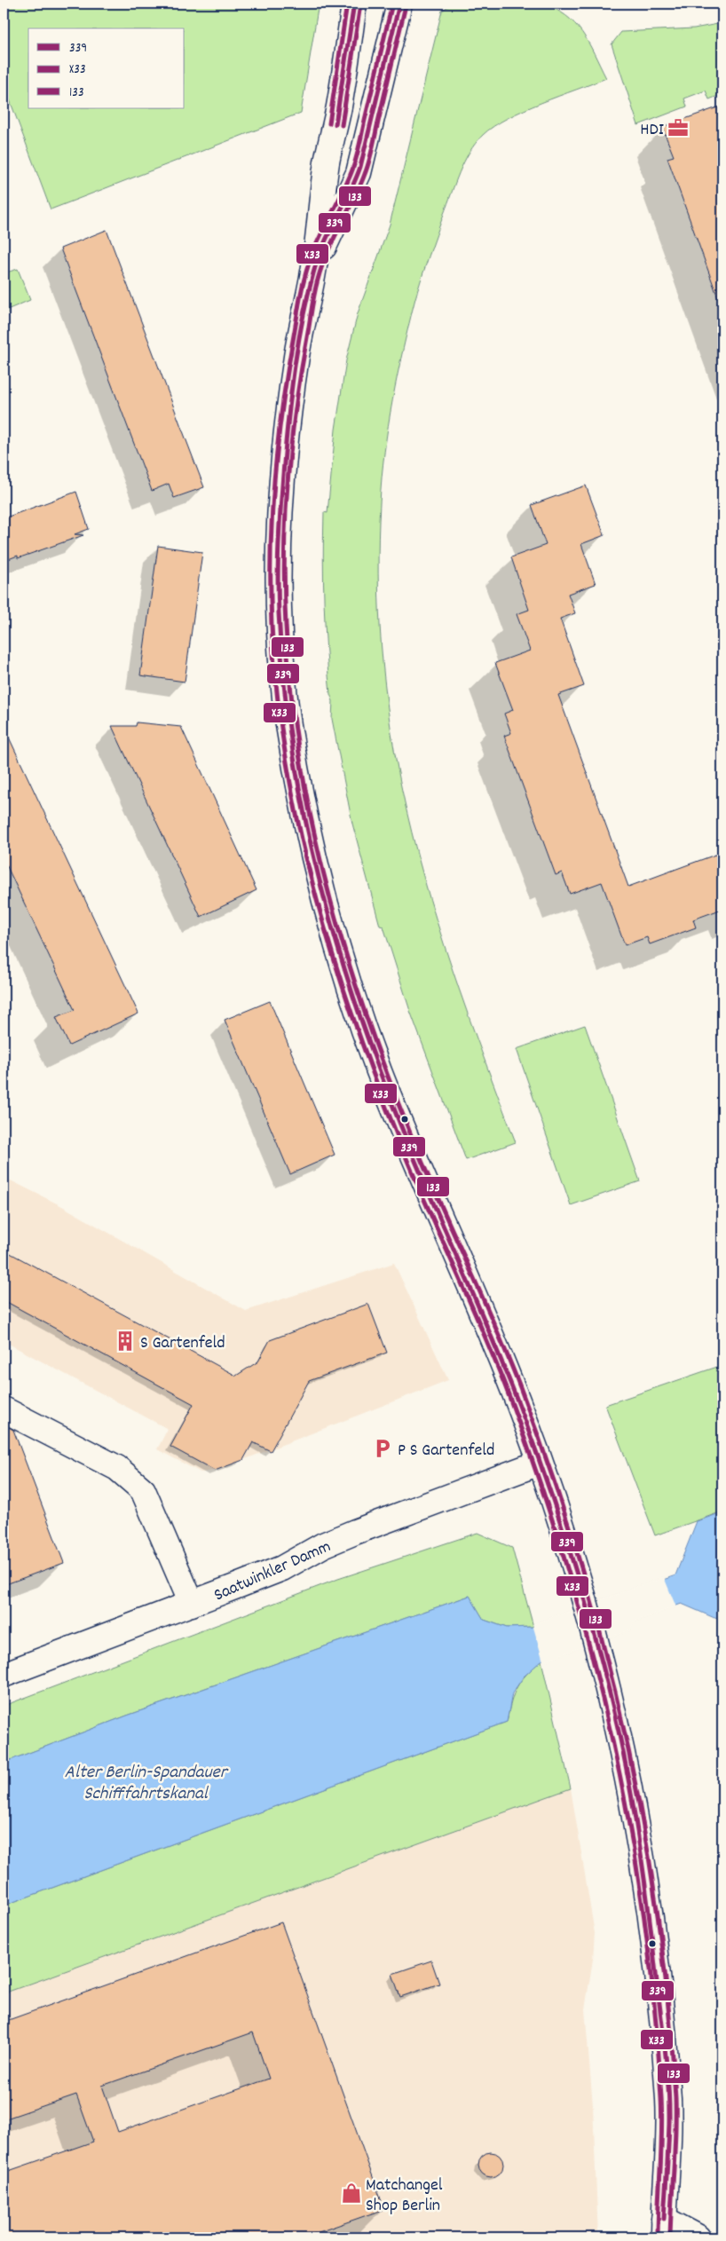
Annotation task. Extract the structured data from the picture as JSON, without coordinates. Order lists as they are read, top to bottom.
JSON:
{
  "streets": {
    "main road": ["Saatwinkler Damm"]
  },
  "water": ["Alter Berlin-Spandauer Schifffahrtskanal"],
  "places": {
    "office": ["HDI"],
    "building": ["S Gartenfeld"],
    "parking": ["P S Gartenfeld"],
    "shop": ["Matchangel Shop Berlin"]
  },
  "lines": ["transit line 339", "transit line X33", "transit line 133"],
  "legend": ["339", "X33", "133"]
}
